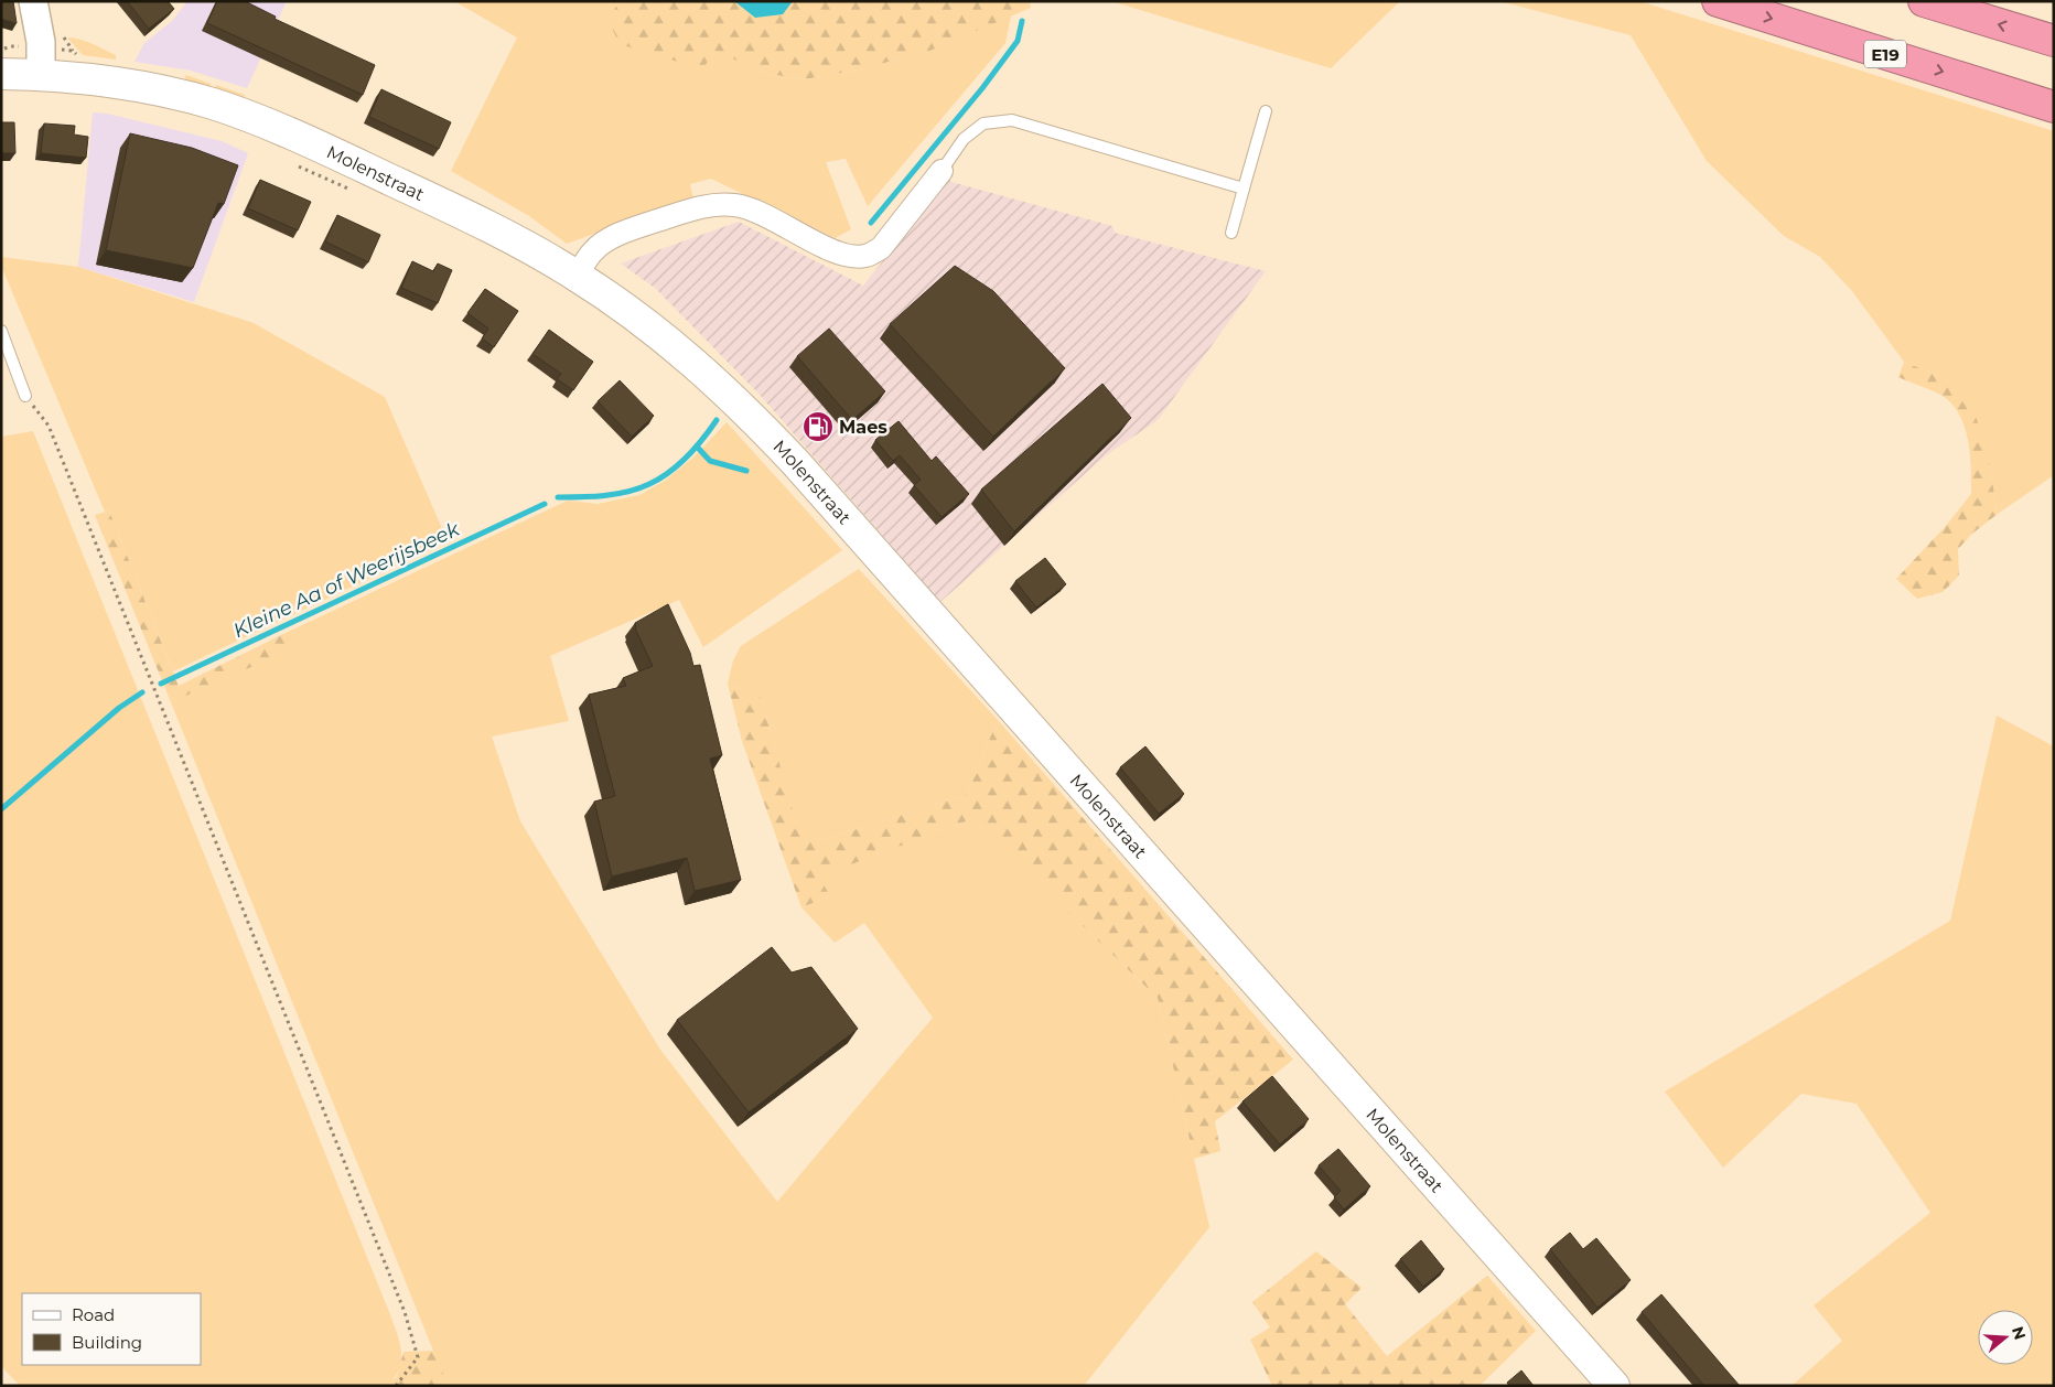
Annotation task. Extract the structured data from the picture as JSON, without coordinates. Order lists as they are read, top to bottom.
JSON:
{
  "streets": {
    "highway": ["E19"],
    "main road": ["Molenstraat"]
  },
  "water": ["Kleine Aa of Weerijsbeek"],
  "places": {
    "fuel station": ["Maes"]
  },
  "legend": ["Road", "Building"],
  "north": "right"
}
